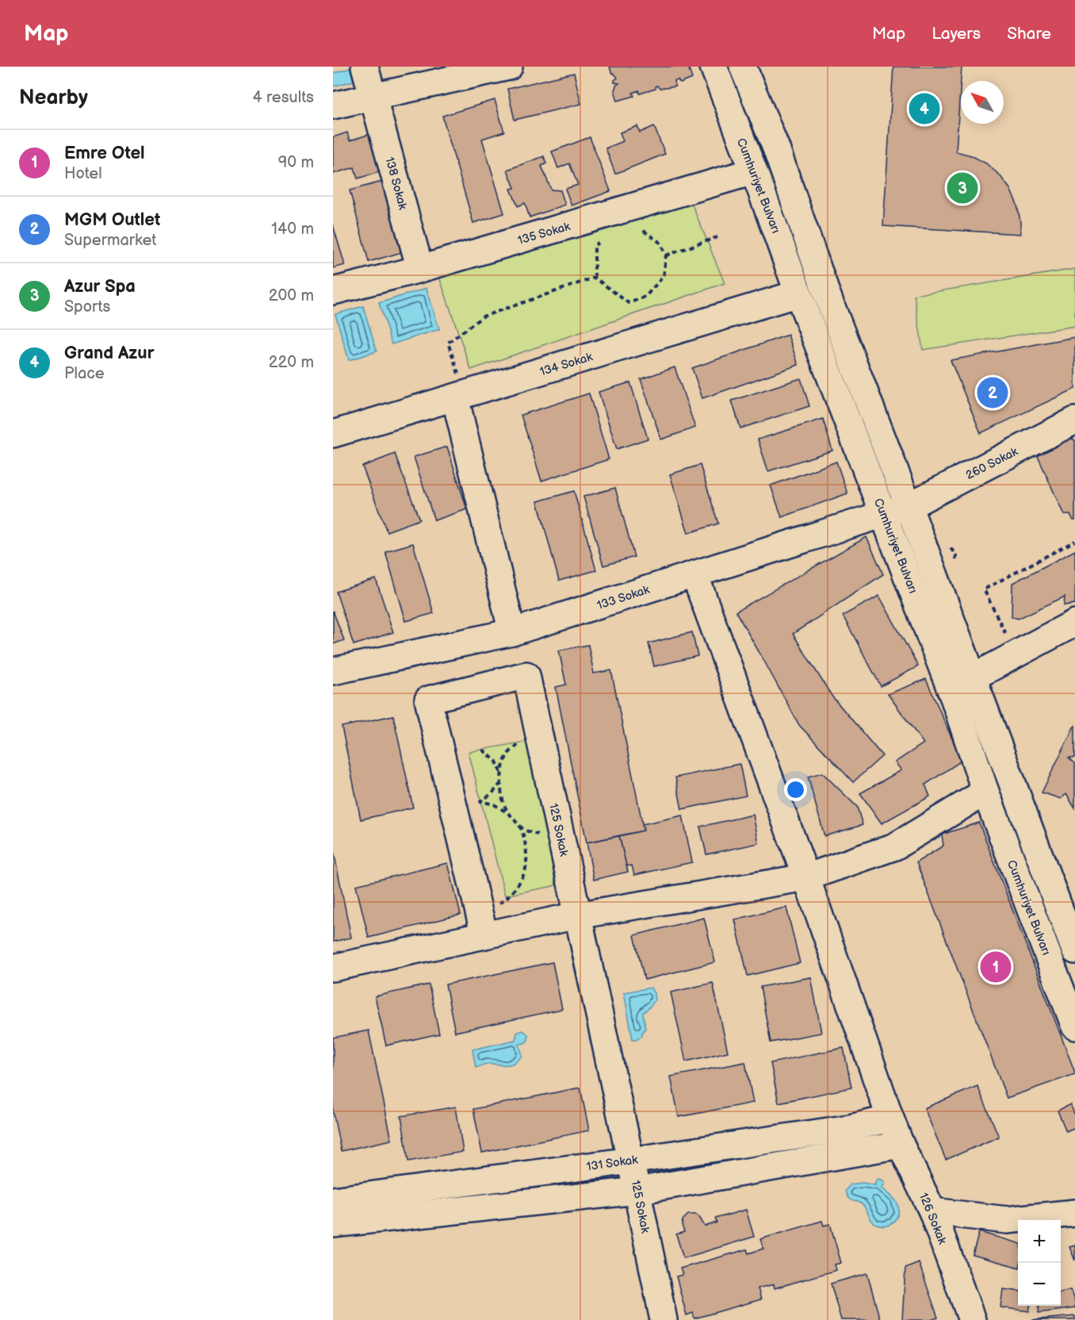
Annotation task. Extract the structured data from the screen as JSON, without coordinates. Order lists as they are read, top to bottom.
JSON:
{
  "streets": {
    "street": [
      "138 Sokak",
      "Cumhuriyet Bulvarı",
      "135 Sokak",
      "134 Sokak",
      "260 Sokak",
      "133 Sokak",
      "125 Sokak",
      "131 Sokak",
      "126 Sokak"
    ]
  },
  "crossings": [
    ["138 Sokak", "135 Sokak"],
    ["Cumhuriyet Bulvarı", "135 Sokak"],
    ["Cumhuriyet Bulvarı", "134 Sokak"],
    ["Cumhuriyet Bulvarı", "133 Sokak"],
    ["260 Sokak", "133 Sokak"],
    ["133 Sokak", "126 Sokak"],
    ["125 Sokak", "131 Sokak"],
    ["131 Sokak", "126 Sokak"]
  ],
  "north": "top left",
  "page": {
    "header": "Map",
    "nav": ["Map", "Layers", "Share"],
    "heading": ["Nearby", "4 results"],
    "pins": [
      "4",
      "3",
      "2",
      "1"
    ],
    "list": [
      {
        "mark": "1",
        "name": "Emre Otel",
        "note": "Hotel",
        "value": "90 m"
      },
      {
        "mark": "2",
        "name": "MGM Outlet",
        "note": "Supermarket",
        "value": "140 m"
      },
      {
        "mark": "3",
        "name": "Azur Spa",
        "note": "Sports",
        "value": "200 m"
      },
      {
        "mark": "4",
        "name": "Grand Azur",
        "note": "Place",
        "value": "220 m"
      }
    ],
    "map_buttons": ["+", "−"]
  }
}
